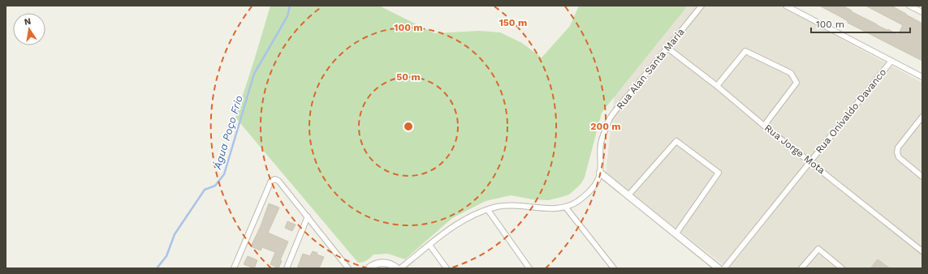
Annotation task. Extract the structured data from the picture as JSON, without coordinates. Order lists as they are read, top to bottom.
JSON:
{
  "streets": {
    "street": ["Rua Alan Santa Maria", "Rua Onivaldo Davanco", "Rua Jorge Mota"]
  },
  "crossings": [
    ["Rua Alan Santa Maria", "Rua Jorge Mota"],
    ["Rua Onivaldo Davanco", "Rua Jorge Mota"]
  ],
  "water": ["Água Poço Frio"],
  "scale_bar": "100 m",
  "north": "top",
  "rings": [
    "150 m",
    "100 m",
    "50 m",
    "200 m"
  ]
}
